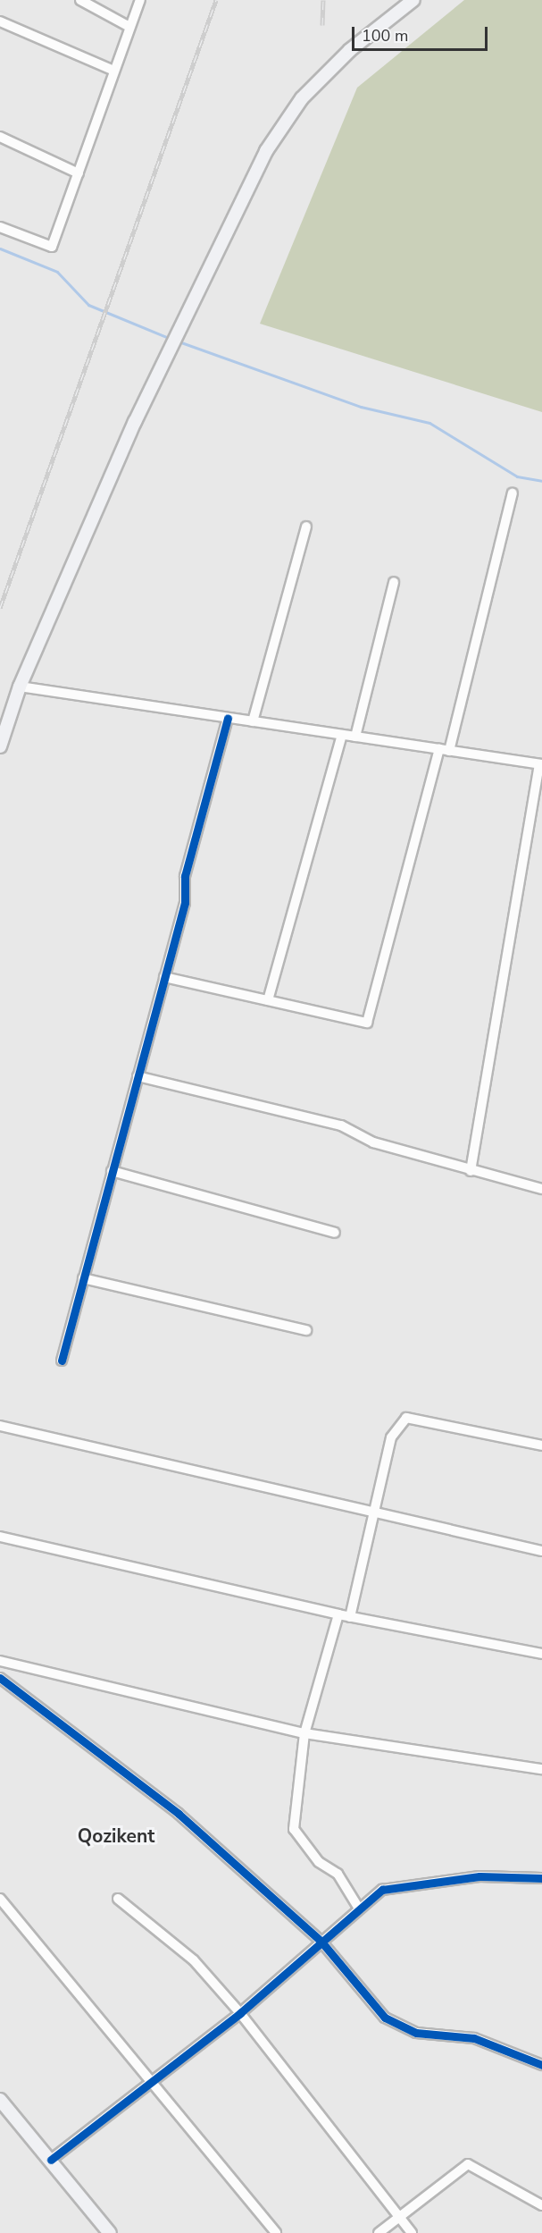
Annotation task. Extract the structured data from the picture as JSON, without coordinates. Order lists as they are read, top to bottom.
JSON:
{
  "districts": ["Qozikent"],
  "scale_bar": "100 m"
}
